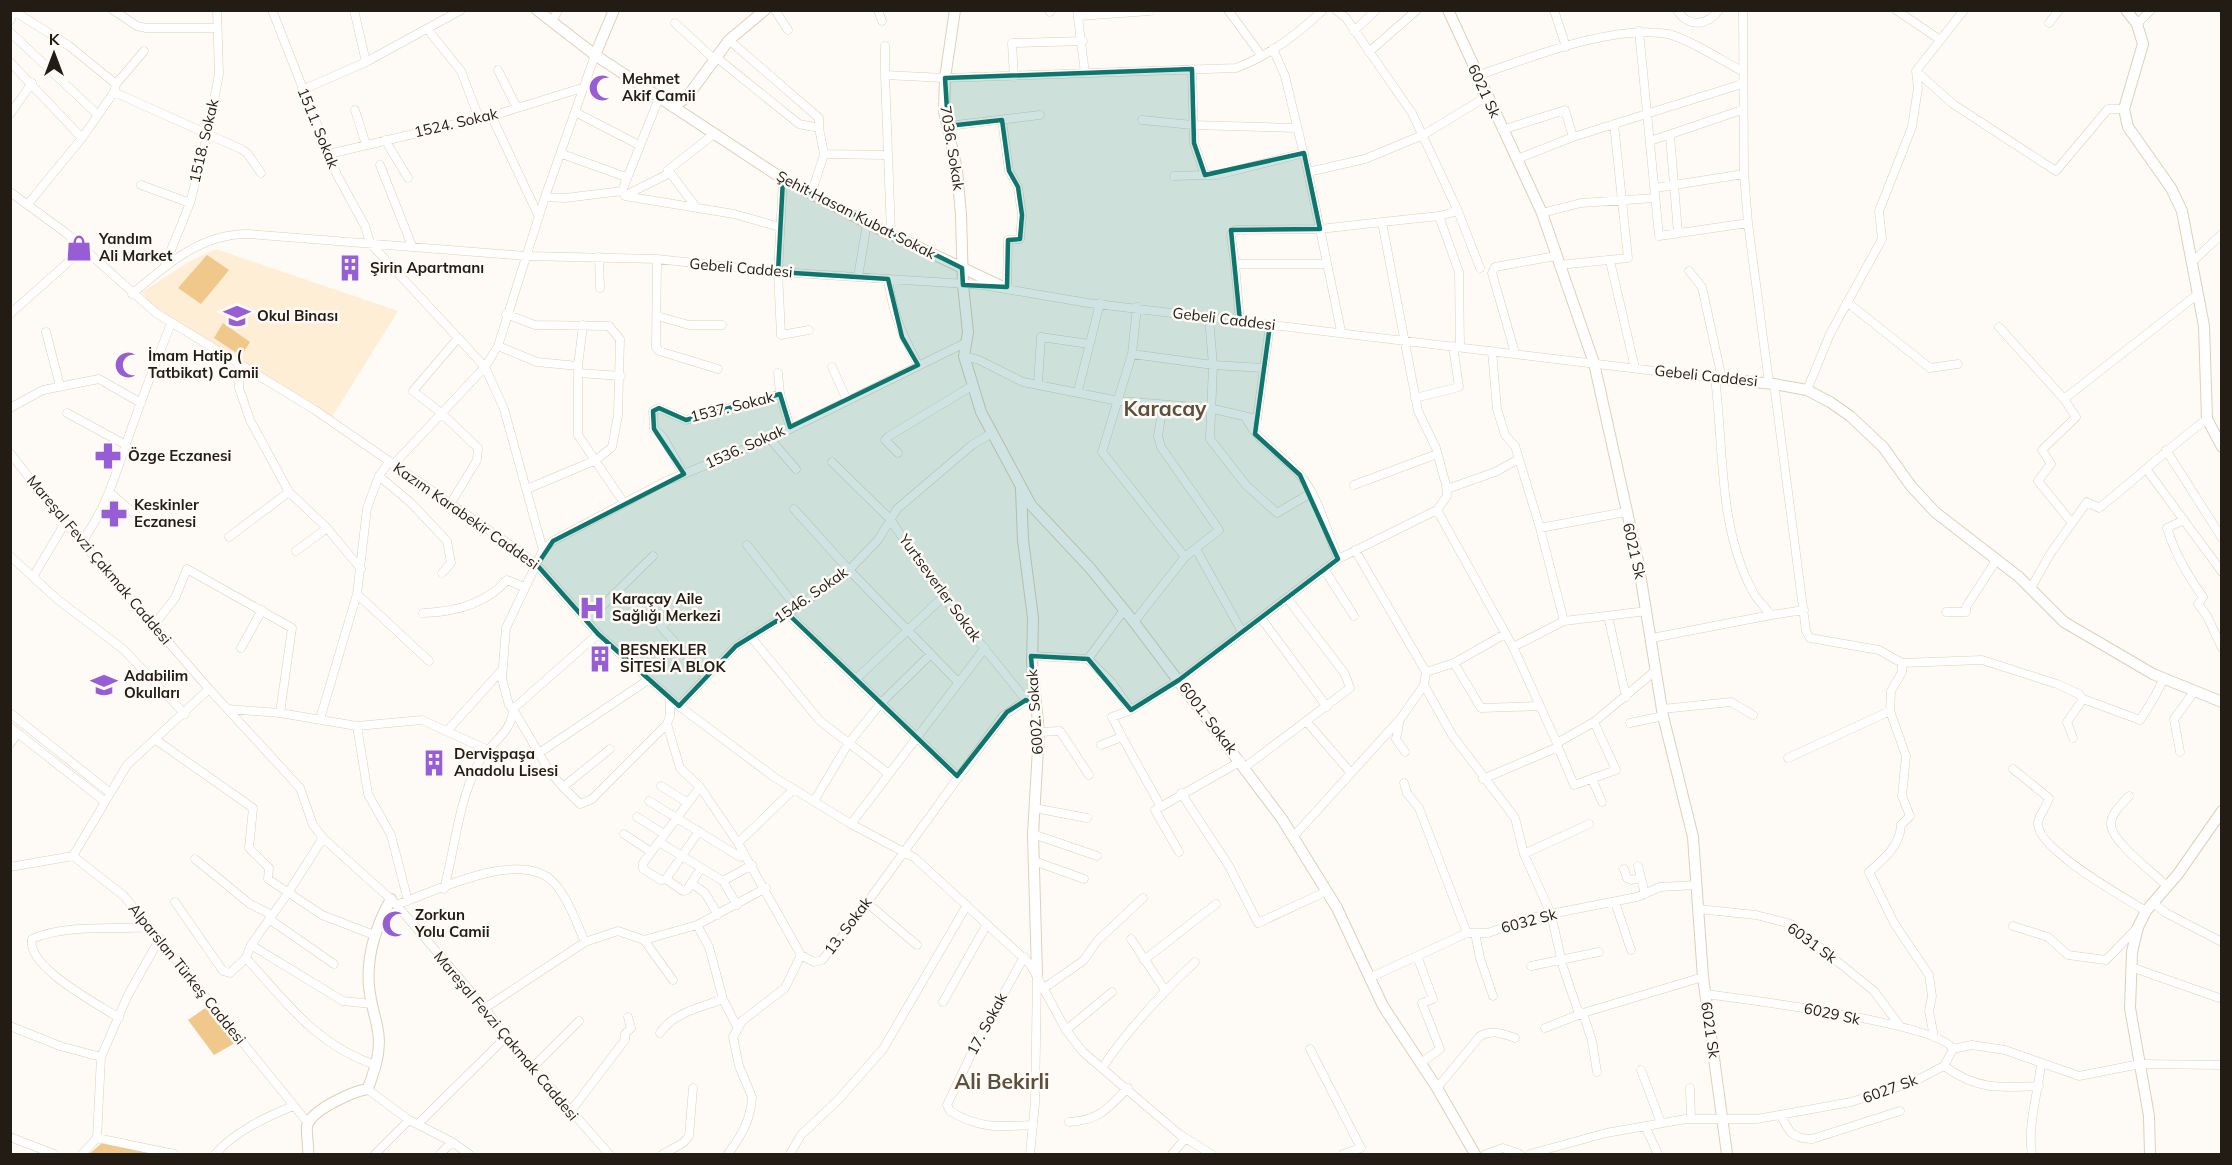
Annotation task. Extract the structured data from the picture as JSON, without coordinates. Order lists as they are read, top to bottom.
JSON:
{
  "streets": {
    "street": [
      "6021 Sk",
      "1524. Sokak",
      "1511. Sokak",
      "1518. Sokak",
      "7036. Sokak",
      "Şehit Hasan Kubat Sokak",
      "Gebeli Caddesi",
      "1537. Sokak",
      "1536. Sokak",
      "Kazım Karabekir Caddesi",
      "Mareşal Fevzi Çakmak Caddesi",
      "Yurtseverler Sokak",
      "1546. Sokak",
      "6002. Sokak",
      "6001. Sokak",
      "6032 Sk",
      "13. Sokak",
      "6031 Sk",
      "Alparslan Türkeş Caddesi",
      "6029 Sk",
      "17. Sokak",
      "6027 Sk"
    ]
  },
  "crossings": [
    ["6021 Sk", "Gebeli Caddesi"],
    ["6021 Sk", "6032 Sk"],
    ["6021 Sk", "6031 Sk"],
    ["6021 Sk", "6029 Sk"],
    ["6021 Sk", "6027 Sk"],
    ["1524. Sokak", "1511. Sokak"],
    ["1511. Sokak", "Gebeli Caddesi"],
    ["1518. Sokak", "Gebeli Caddesi"],
    ["7036. Sokak", "Şehit Hasan Kubat Sokak"],
    ["7036. Sokak", "Gebeli Caddesi"],
    ["7036. Sokak", "6001. Sokak"],
    ["Şehit Hasan Kubat Sokak", "Gebeli Caddesi"],
    ["Gebeli Caddesi", "Kazım Karabekir Caddesi"],
    ["Gebeli Caddesi", "6001. Sokak"],
    ["1537. Sokak", "1536. Sokak"],
    ["1536. Sokak", "6001. Sokak"],
    ["Kazım Karabekir Caddesi", "1546. Sokak"],
    ["Kazım Karabekir Caddesi", "6002. Sokak"],
    ["Kazım Karabekir Caddesi", "13. Sokak"],
    ["Kazım Karabekir Caddesi", "17. Sokak"],
    ["Yurtseverler Sokak", "1546. Sokak"],
    ["Yurtseverler Sokak", "6002. Sokak"],
    ["Yurtseverler Sokak", "13. Sokak"],
    ["1546. Sokak", "6001. Sokak"],
    ["6002. Sokak", "6001. Sokak"],
    ["6002. Sokak", "13. Sokak"],
    ["6001. Sokak", "6032 Sk"],
    ["6031 Sk", "6029 Sk"]
  ],
  "districts": ["Karacay", "Ali Bekirli"],
  "places": {
    "mosque": ["Mehmet Akif Camii", "İmam Hatip ( Tatbikat) Camii", "Zorkun Yolu Camii"],
    "shop": ["Yandım Ali Market"],
    "building": ["Şirin Apartmanı", "BESNEKLER SİTESİ A BLOK", "Dervişpaşa Anadolu Lisesi"],
    "school or university": ["Okul Binası", "Adabilim Okulları"],
    "pharmacy": ["Özge Eczanesi", "Keskinler Eczanesi"],
    "hospital": ["Karaçay Aile Sağlığı Merkezi"]
  },
  "north": "top"
}
